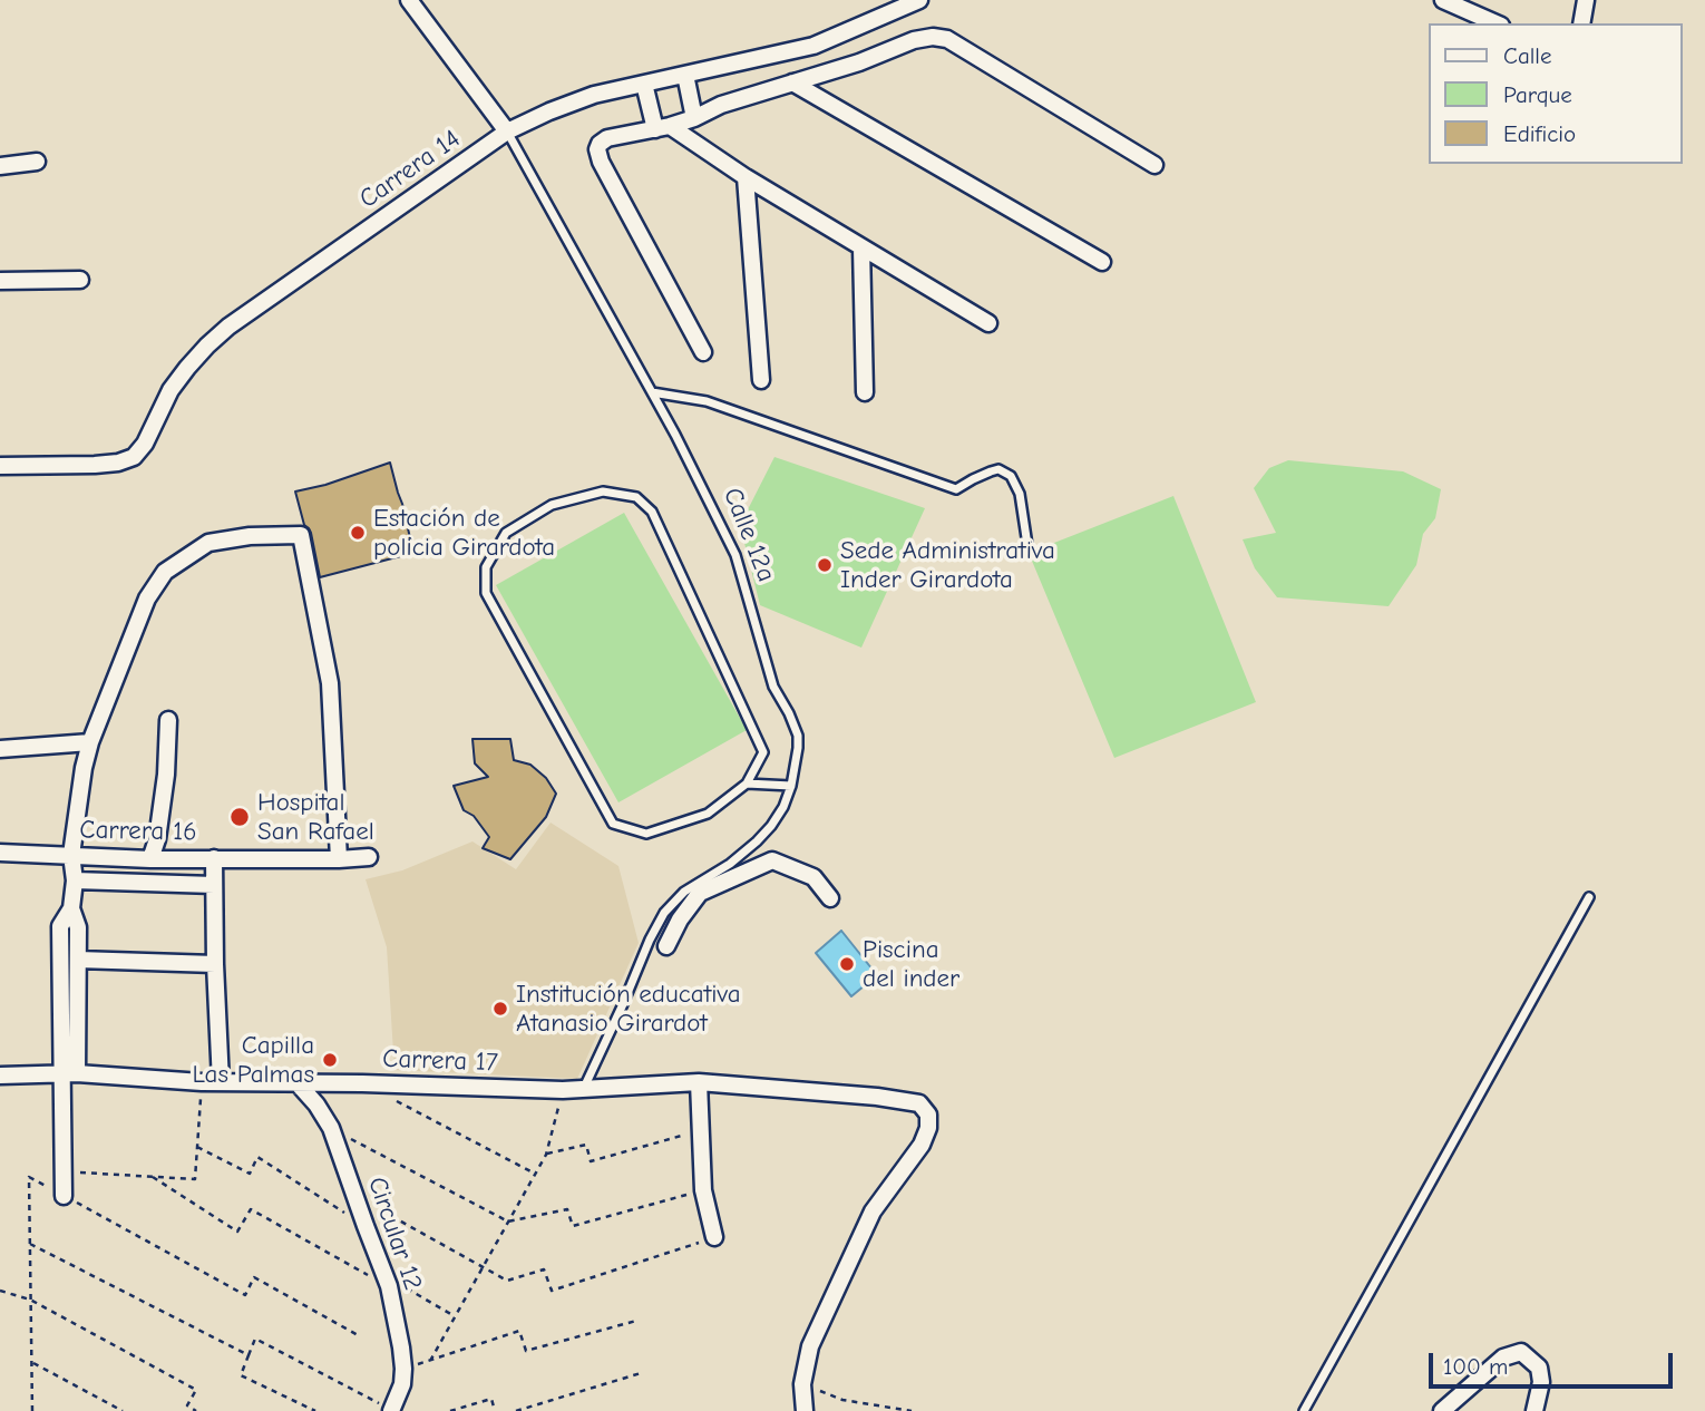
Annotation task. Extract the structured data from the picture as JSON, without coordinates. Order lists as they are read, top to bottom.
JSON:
{
  "streets": {
    "street": [
      "Carrera 14",
      "Calle 12a",
      "Carrera 16",
      "Carrera 17",
      "Circular 12"
    ]
  },
  "crossings": [
    ["Carrera 14", "Calle 12a"],
    ["Calle 12a", "Carrera 17"],
    ["Carrera 17", "Circular 12"]
  ],
  "places": [
    "Estación de policia Girardota",
    "Sede Administrativa Inder Girardota",
    "Hospital San Rafael",
    "Piscina del inder",
    "Institución educativa Atanasio Girardot",
    "Capilla Las Palmas"
  ],
  "legend": ["Calle", "Parque", "Edificio"],
  "scale_bar": "100 m"
}
